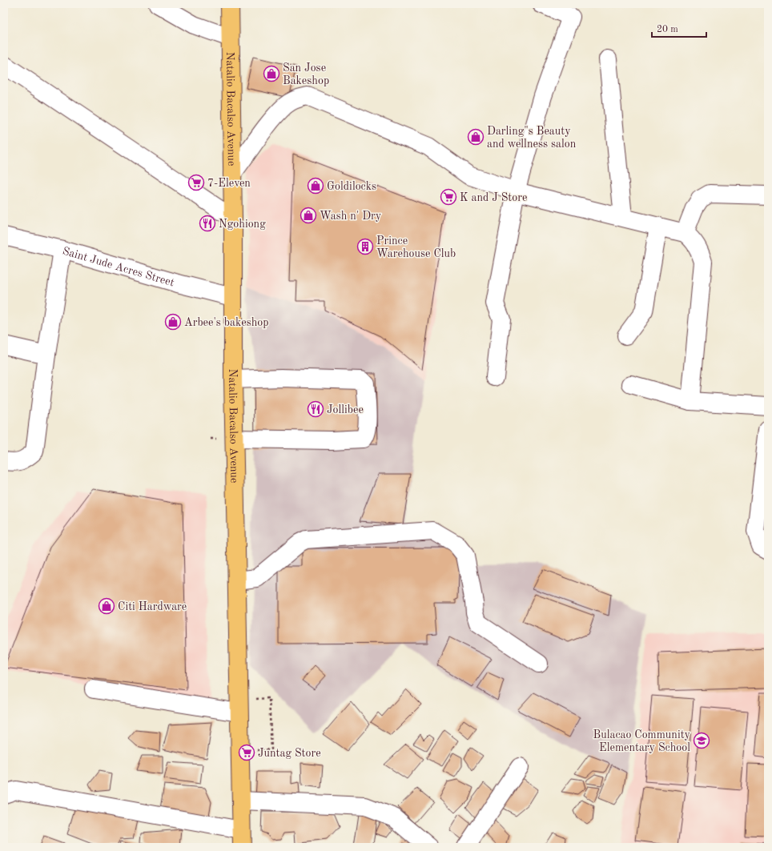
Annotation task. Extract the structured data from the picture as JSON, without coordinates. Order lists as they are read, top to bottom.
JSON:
{
  "streets": {
    "main road": ["Natalio Bacalso Avenue"],
    "street": ["Saint Jude Acres Street"]
  },
  "crossings": [
    ["Natalio Bacalso Avenue", "Saint Jude Acres Street"]
  ],
  "places": {
    "shop": [
      "San Jose Bakeshop",
      "Darling\"s Beauty and wellness salon",
      "Goldilocks",
      "Wash n' Dry",
      "Arbee's bakeshop",
      "Citi Hardware"
    ],
    "supermarket": ["7-Eleven", "K and J Store", "Juntag Store"],
    "restaurant": ["Ngohiong", "Jollibee"],
    "building": ["Prince Warehouse Club"],
    "school or university": ["Bulacao Community Elementary School"]
  },
  "scale_bar": "20 m"
}
